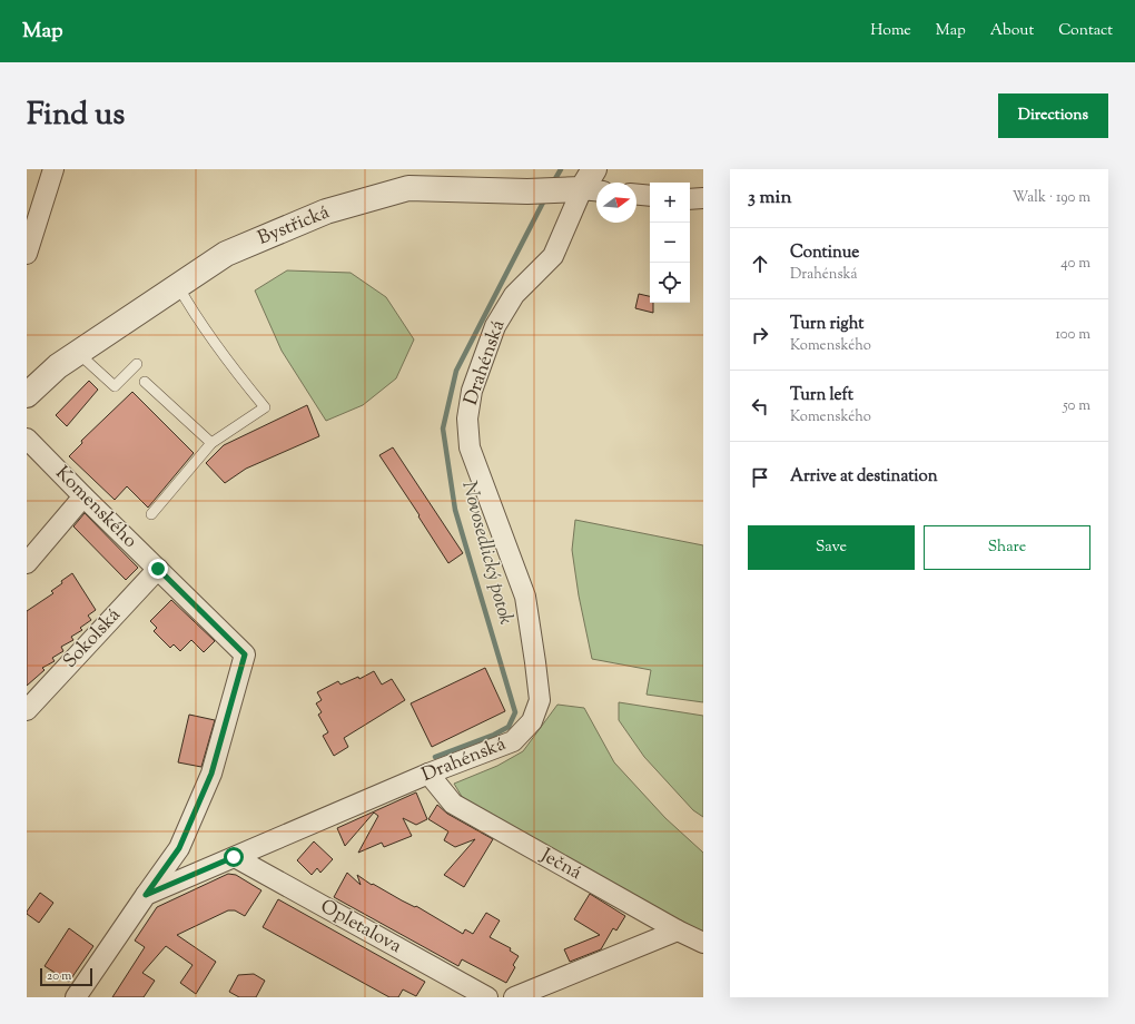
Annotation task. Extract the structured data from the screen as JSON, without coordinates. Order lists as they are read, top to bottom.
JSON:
{
  "streets": {
    "street": [
      "Bystřická",
      "Drahénská",
      "Komenského",
      "Sokolská",
      "Ječná",
      "Opletalova"
    ]
  },
  "crossings": [
    ["Bystřická", "Drahénská"],
    ["Drahénská", "Komenského"],
    ["Drahénská", "Ječná"],
    ["Drahénská", "Opletalova"],
    ["Komenského", "Sokolská"]
  ],
  "water": ["Novosedlický potok"],
  "scale_bar": "20 m",
  "north": "right",
  "page": {
    "header": "Map",
    "nav": [
      "Home",
      "Map",
      "About",
      "Contact"
    ],
    "title": "Find us",
    "buttons": [
      "Directions",
      ["Save", "Share"]
    ],
    "heading": ["3 min", "Walk · 190 m"],
    "map_buttons": ["+", "−"],
    "list": [
      ["Continue", "Drahénská", "40 m"],
      ["Turn right", "Komenského", "100 m"],
      ["Turn left", "Komenského", "50 m"],
      "Arrive at destination"
    ],
    "scale": "20 m"
  }
}
